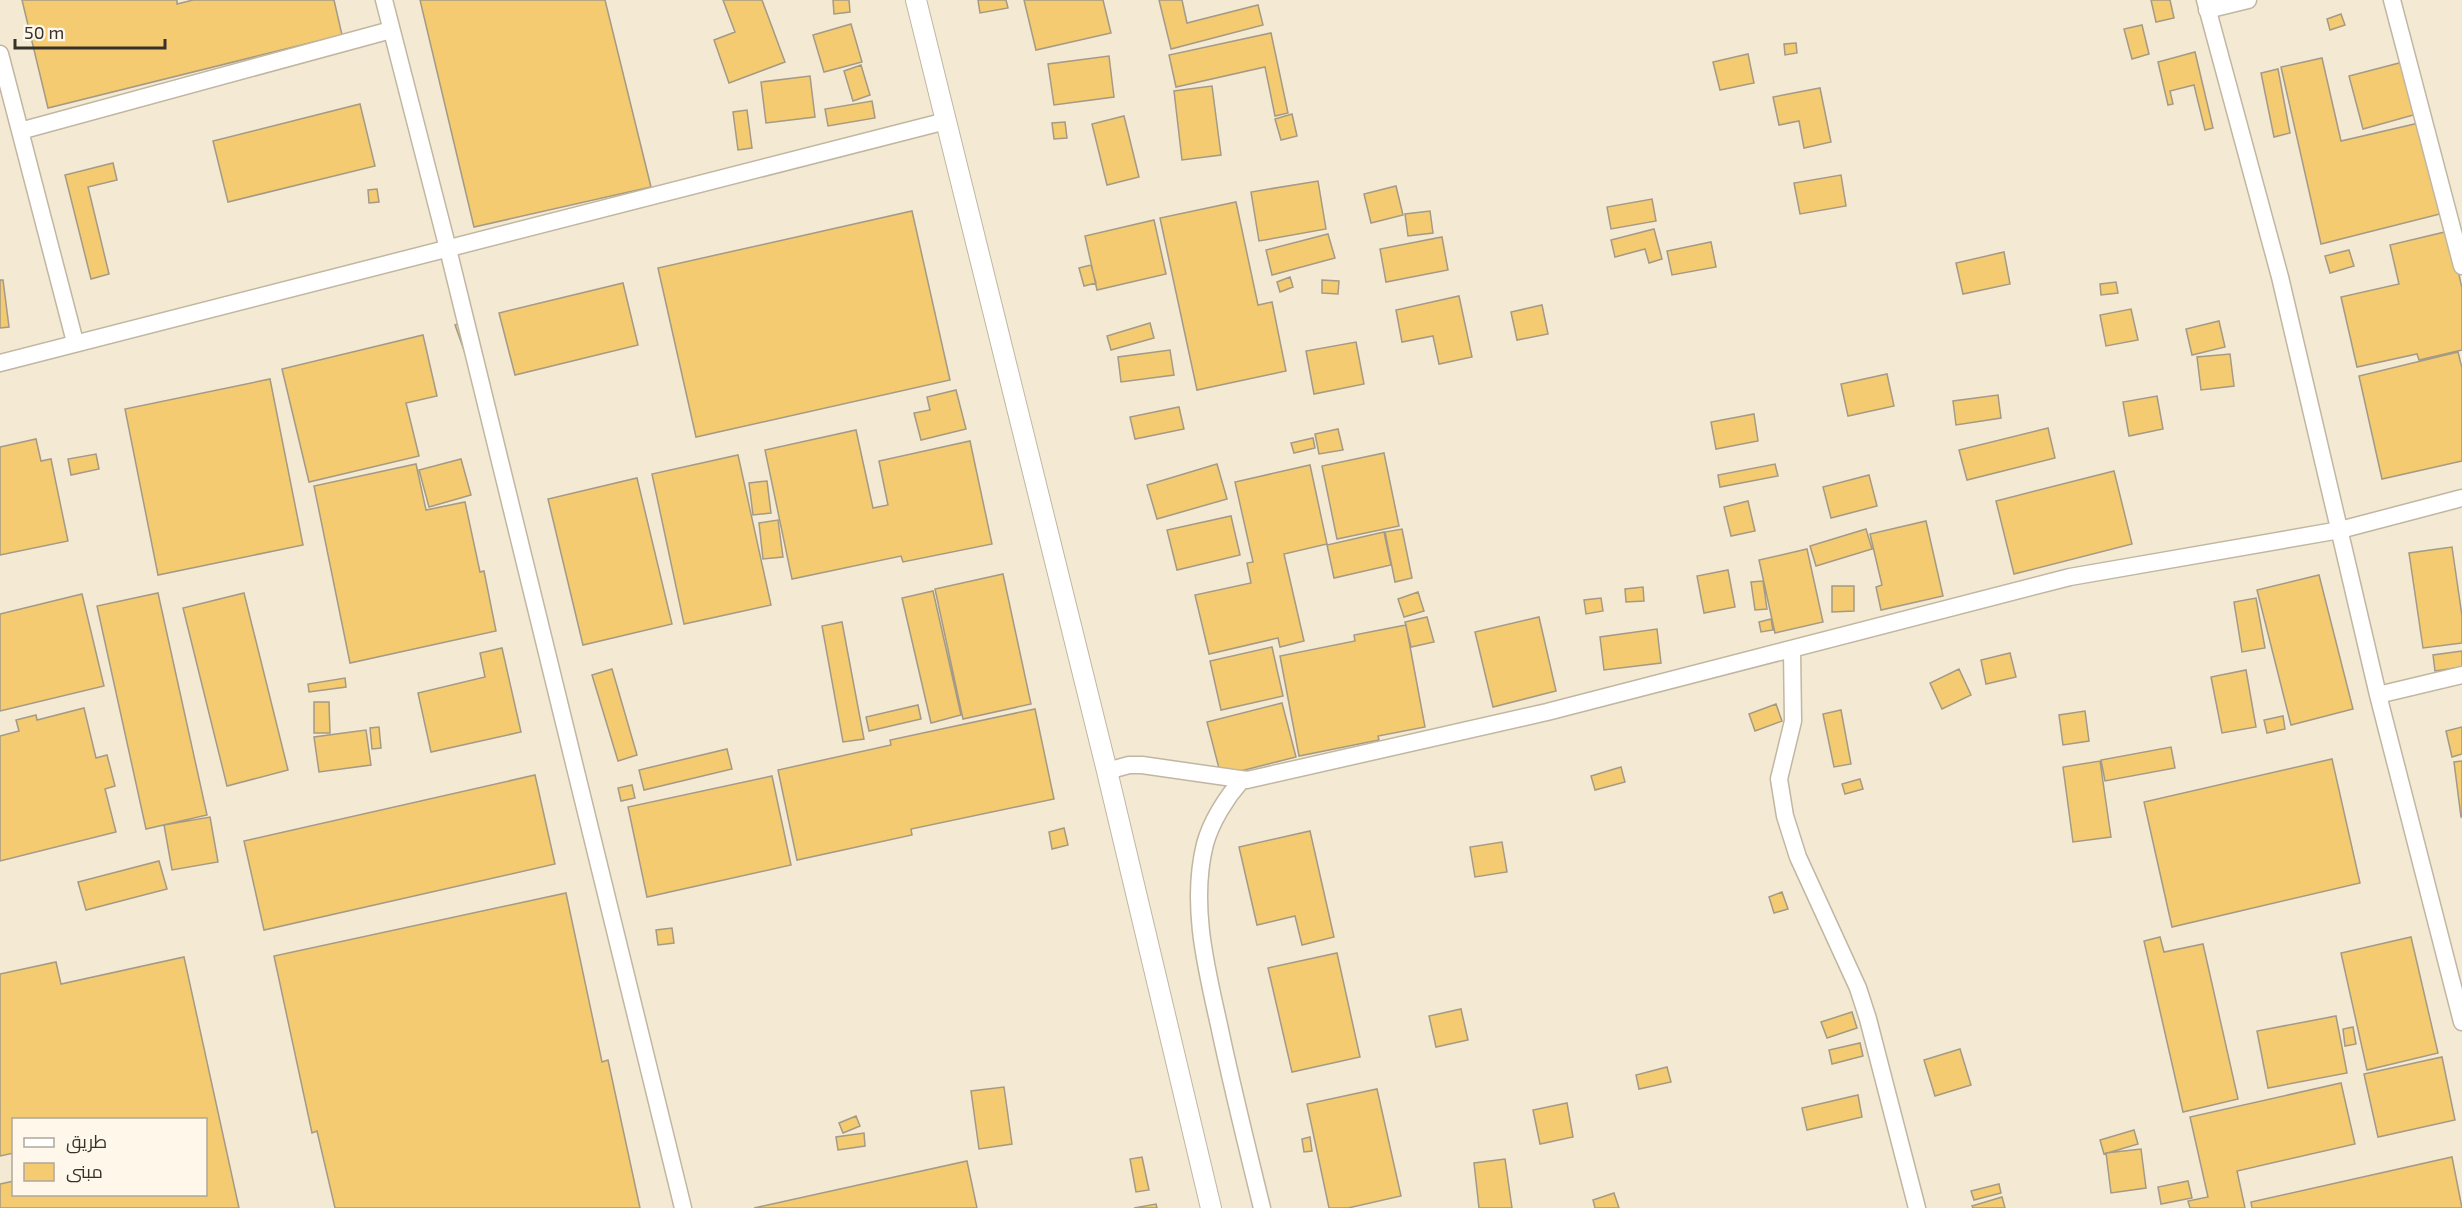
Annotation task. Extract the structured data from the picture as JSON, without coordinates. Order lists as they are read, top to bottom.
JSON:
{
  "legend": ["طريق", "مبنى"],
  "scale_bar": "50 m"
}
